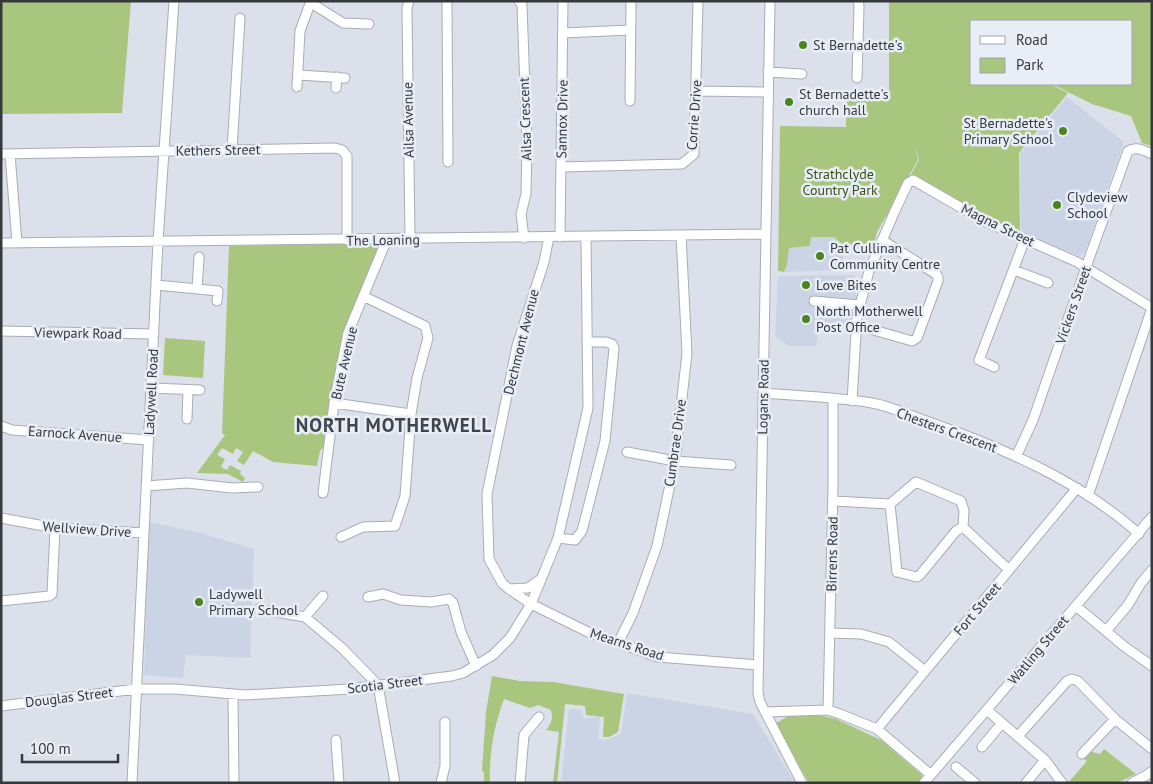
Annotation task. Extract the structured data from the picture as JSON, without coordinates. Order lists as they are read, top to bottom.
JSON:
{
  "streets": {
    "street": [
      "Corrie Drive",
      "Ailsa Crescent",
      "Sannox Drive",
      "Ailsa Avenue",
      "Kethers Street",
      "Magna Street",
      "The Loaning",
      "Vickers Street",
      "Viewpark Road",
      "Dechmont Avenue",
      "Bute Avenue",
      "Ladywell Road",
      "Logans Road",
      "Chesters Crescent",
      "Earnock Avenue",
      "Cumbrae Drive",
      "Wellview Drive",
      "Birrens Road",
      "Fort Street",
      "Mearns Road",
      "Watling Street",
      "Scotia Street",
      "Douglas Street"
    ]
  },
  "crossings": [
    ["Corrie Drive", "Sannox Drive"],
    ["Ailsa Crescent", "The Loaning"],
    ["Sannox Drive", "The Loaning"],
    ["Ailsa Avenue", "The Loaning"],
    ["Kethers Street", "The Loaning"],
    ["Kethers Street", "Ladywell Road"],
    ["Magna Street", "Vickers Street"],
    ["The Loaning", "Dechmont Avenue"],
    ["The Loaning", "Bute Avenue"],
    ["The Loaning", "Ladywell Road"],
    ["The Loaning", "Logans Road"],
    ["The Loaning", "Cumbrae Drive"],
    ["The Loaning", "Scotia Street"],
    ["Vickers Street", "Chesters Crescent"],
    ["Viewpark Road", "Ladywell Road"],
    ["Dechmont Avenue", "Mearns Road"],
    ["Dechmont Avenue", "Scotia Street"],
    ["Ladywell Road", "Earnock Avenue"],
    ["Ladywell Road", "Wellview Drive"],
    ["Ladywell Road", "Scotia Street"],
    ["Ladywell Road", "Douglas Street"],
    ["Logans Road", "Chesters Crescent"],
    ["Logans Road", "Mearns Road"],
    ["Chesters Crescent", "Birrens Road"],
    ["Chesters Crescent", "Fort Street"],
    ["Chesters Crescent", "Watling Street"],
    ["Cumbrae Drive", "Mearns Road"],
    ["Mearns Road", "Scotia Street"],
    ["Scotia Street", "Douglas Street"]
  ],
  "districts": ["NORTH MOTHERWELL"],
  "parks": ["Strathclyde Country Park"],
  "places": [
    "St Bernadette's",
    "St Bernadette's church hall",
    "St Bernadette's Primary School",
    "Clydeview School",
    "Pat Cullinan Community Centre",
    "Love Bites",
    "North Motherwell Post Office",
    "Ladywell Primary School"
  ],
  "legend": ["Road", "Park"],
  "scale_bar": "100 m"
}
